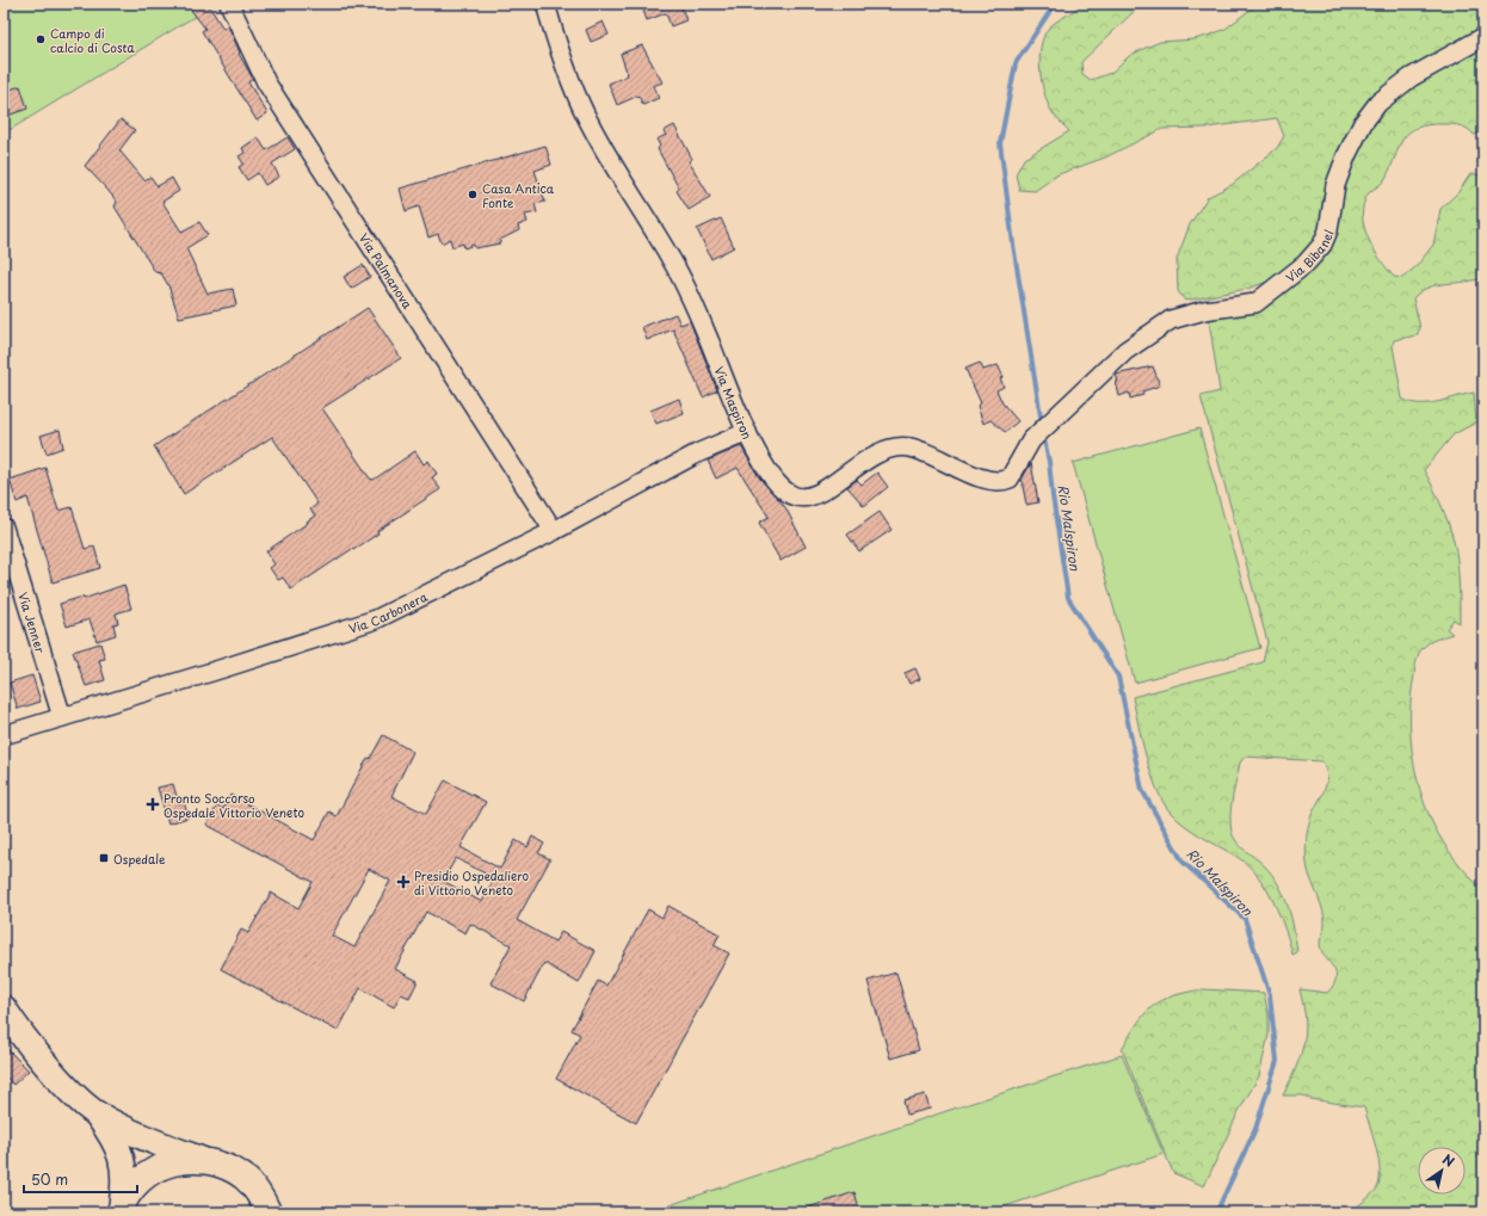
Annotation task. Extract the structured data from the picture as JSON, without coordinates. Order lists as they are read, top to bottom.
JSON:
{
  "streets": {
    "street": [
      "Via Bibanel",
      "Via Palmanova",
      "Via Maspiron",
      "Via Carbonera",
      "Via Jenner"
    ]
  },
  "crossings": [
    ["Via Bibanel", "Via Maspiron"],
    ["Via Palmanova", "Via Carbonera"],
    ["Via Maspiron", "Via Carbonera"],
    ["Via Carbonera", "Via Jenner"]
  ],
  "water": ["Rio Malspiron"],
  "places": {
    "other": ["Campo di calcio di Costa", "Casa Antica Fonte"],
    "health": ["Pronto Soccorso Ospedale Vittorio Veneto", "Presidio Ospedaliero di Vittorio Veneto"],
    "transit": ["Ospedale"]
  },
  "scale_bar": "50 m",
  "north": "top right"
}
